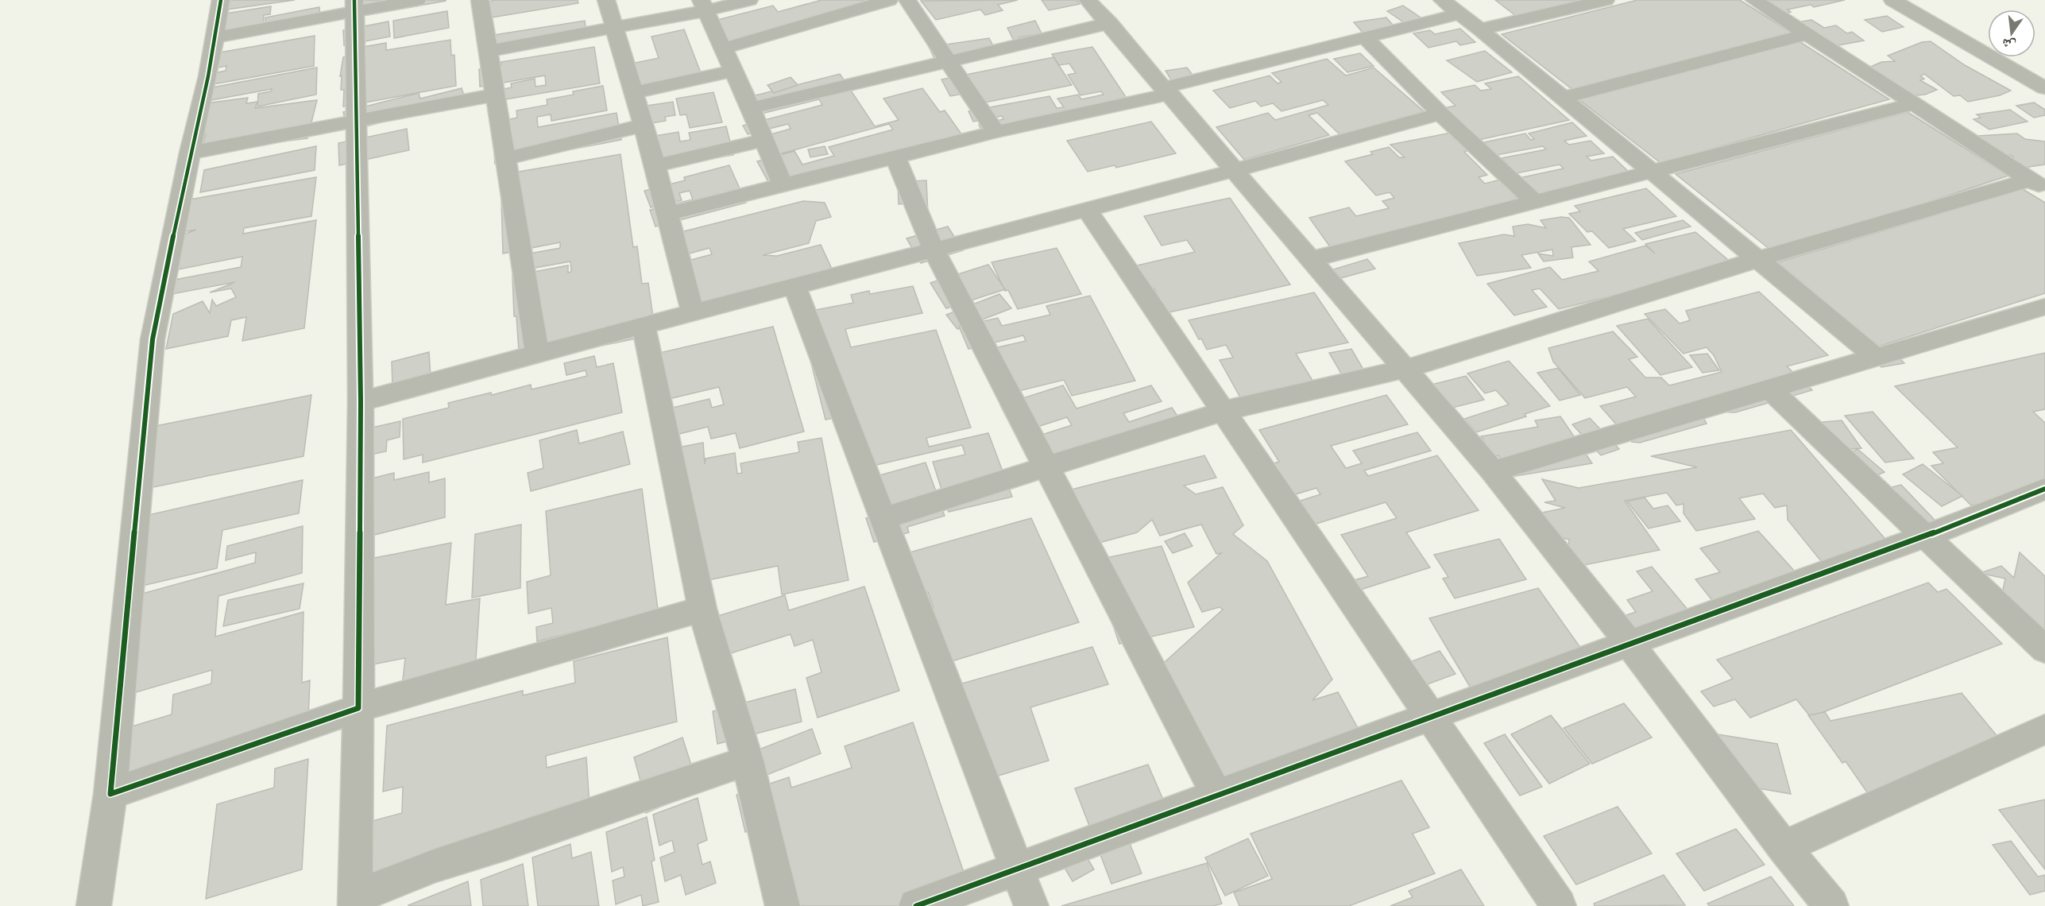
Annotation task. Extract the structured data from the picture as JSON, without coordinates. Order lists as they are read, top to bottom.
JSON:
{
  "north": "bottom"
}
